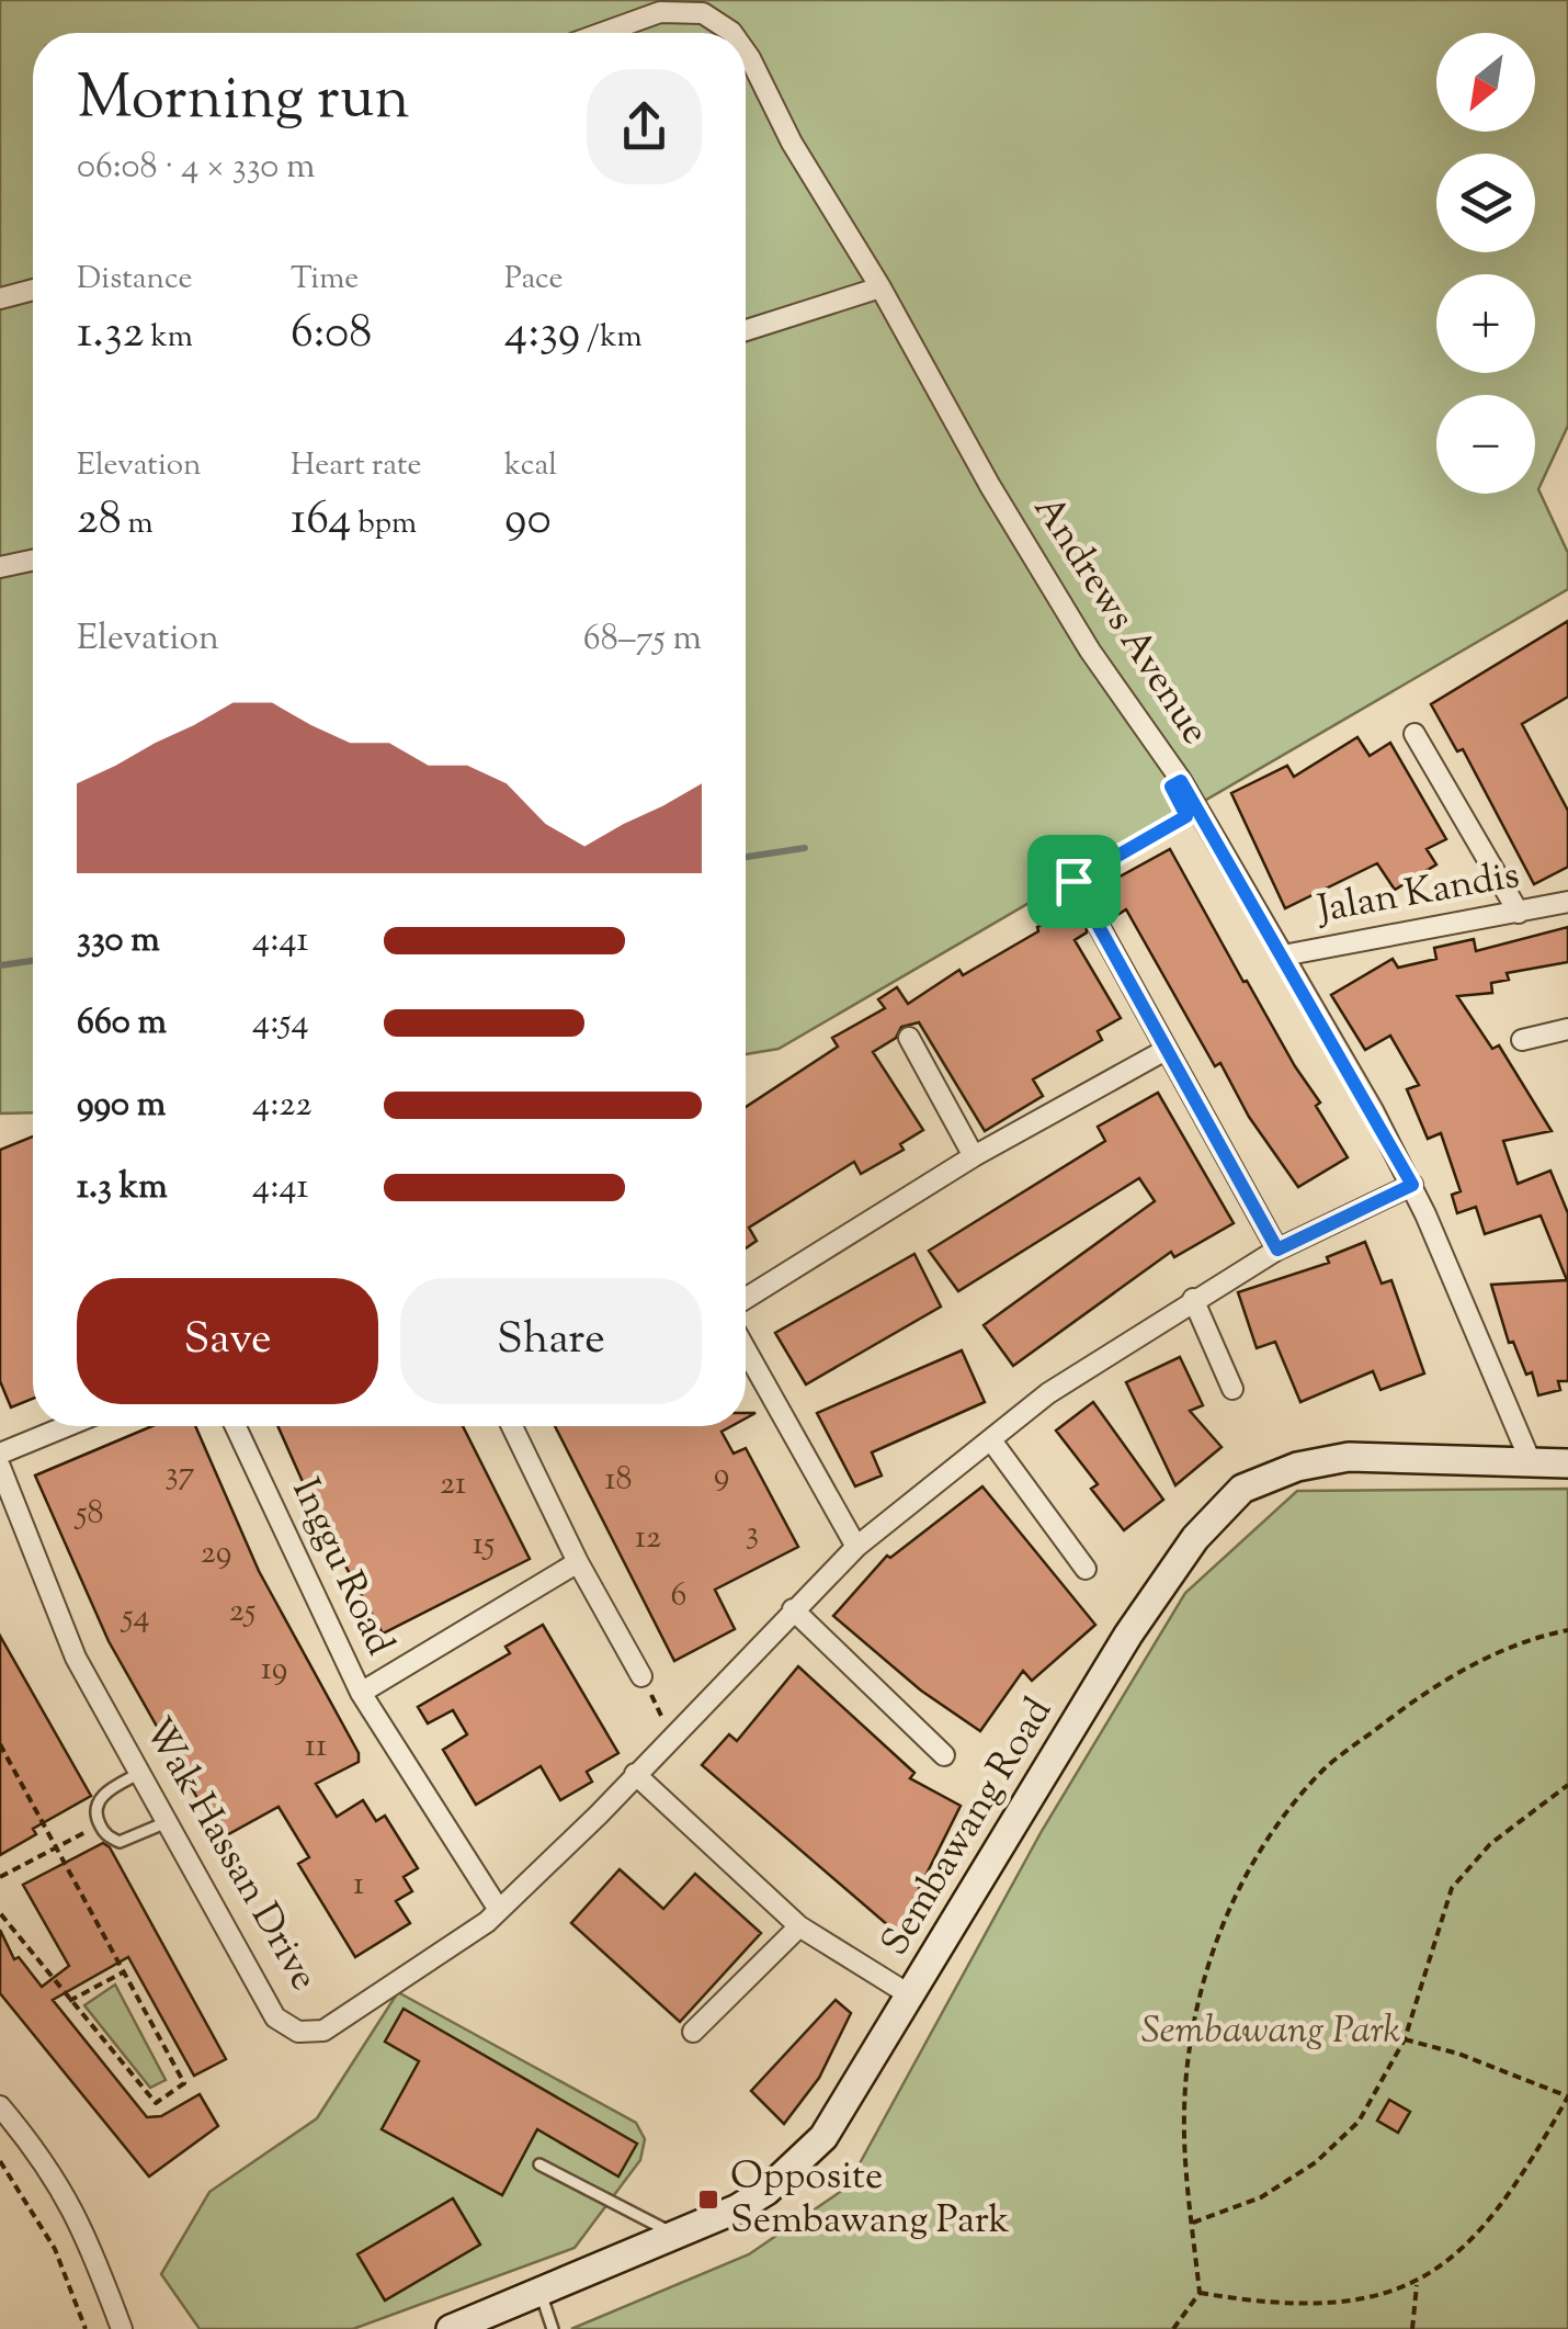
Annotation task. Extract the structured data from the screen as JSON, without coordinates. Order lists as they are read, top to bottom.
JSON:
{
  "streets": {
    "street": [
      "Andrews Avenue",
      "Jalan Kandis",
      "Inggu Road",
      "Sembawang Road",
      "Wak Hassan Drive"
    ]
  },
  "crossings": [
    ["Andrews Avenue", "Jalan Kandis"],
    ["Andrews Avenue", "Sembawang Road"],
    ["Andrews Avenue", "Wak Hassan Drive"],
    ["Inggu Road", "Wak Hassan Drive"]
  ],
  "parks": ["Sembawang Park"],
  "places": {
    "transit": ["Opposite Sembawang Park"]
  },
  "house_numbers": [
    "37",
    "9",
    "18",
    "21",
    "58",
    "3",
    "12",
    "15",
    "29",
    "6",
    "25",
    "54",
    "19",
    "11",
    "1"
  ],
  "north": "bottom left",
  "page": {
    "map_buttons": ["+", "−"],
    "heading": ["Morning run", "06:08 · 4 × 330 m"],
    "stats": [
      ["Distance", "1.32 km"],
      ["Time", "6:08"],
      ["Pace", "4:39 /km"],
      ["Elevation", "28 m"],
      ["Heart rate", "164 bpm"],
      ["kcal", "90"]
    ],
    "chart": ["Elevation", "68–75 m"],
    "list": [
      {
        "name": "330 m",
        "note": "4:41"
      },
      {
        "name": "660 m",
        "note": "4:54"
      },
      {
        "name": "990 m",
        "note": "4:22"
      },
      {
        "name": "1.3 km",
        "note": "4:41"
      }
    ],
    "buttons": ["Save", "Share"]
  }
}
